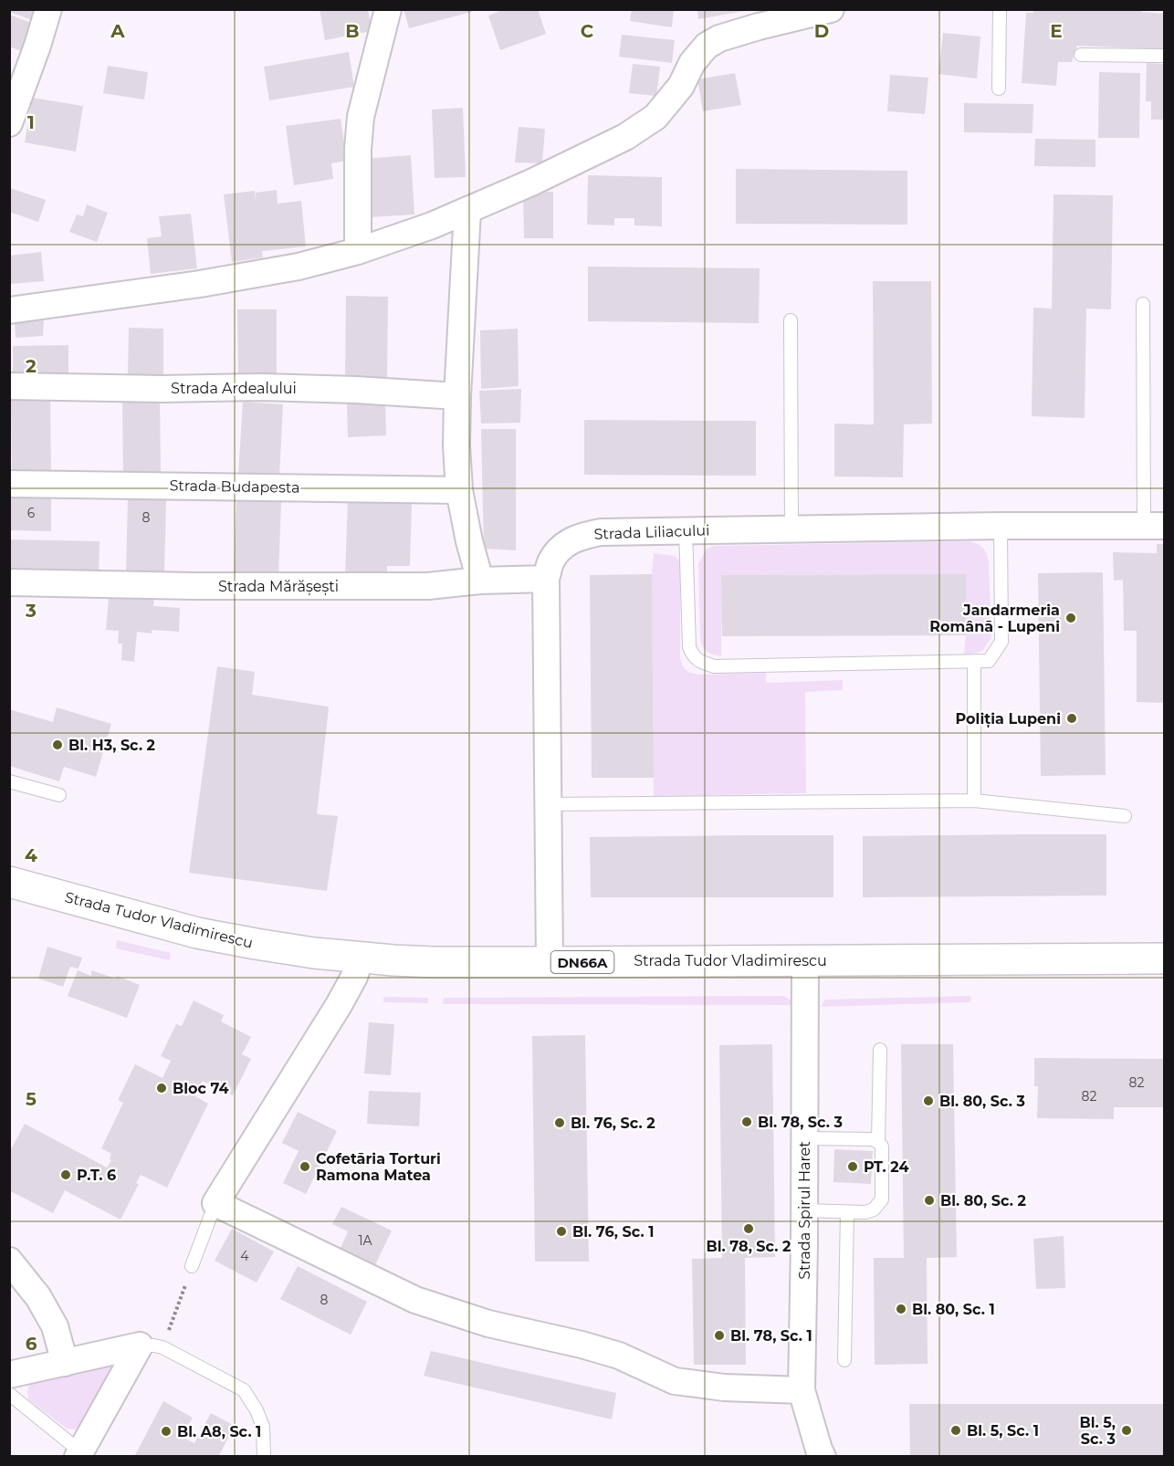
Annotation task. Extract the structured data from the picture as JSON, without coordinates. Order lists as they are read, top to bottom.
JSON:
{
  "streets": {
    "main road": ["Strada Tudor Vladimirescu", "DN66A"],
    "street": [
      "Strada Ardealului",
      "Strada Budapesta",
      "Strada Liliacului",
      "Strada Mărășești",
      "Strada Spirul Haret"
    ]
  },
  "crossings": [
    ["Strada Liliacului", "Strada Mărășești"],
    ["Strada Tudor Vladimirescu", "Strada Spirul Haret"]
  ],
  "places": [
    "Jandarmeria Română - Lupeni",
    "Poliția Lupeni",
    "Bl. H3, Sc. 2",
    "Bloc 74",
    "Bl. 80, Sc. 3",
    "Bl. 78, Sc. 3",
    "Bl. 76, Sc. 2",
    "Cofetăria Torturi Ramona Matea",
    "PT. 24",
    "P.T. 6",
    "Bl. 80, Sc. 2",
    "Bl. 78, Sc. 2",
    "Bl. 76, Sc. 1",
    "Bl. 80, Sc. 1",
    "Bl. 78, Sc. 1",
    "Bl. 5, Sc. 1",
    "Bl. 5, Sc. 3",
    "Bl. A8, Sc. 1"
  ],
  "house_numbers": [
    "6",
    "8",
    "82",
    "82",
    "1A",
    "4",
    "8"
  ],
  "grid": {
    "columns": [
      "A",
      "B",
      "C",
      "D",
      "E"
    ],
    "rows": [
      "1",
      "2",
      "3",
      "4",
      "5",
      "6"
    ]
  }
}
